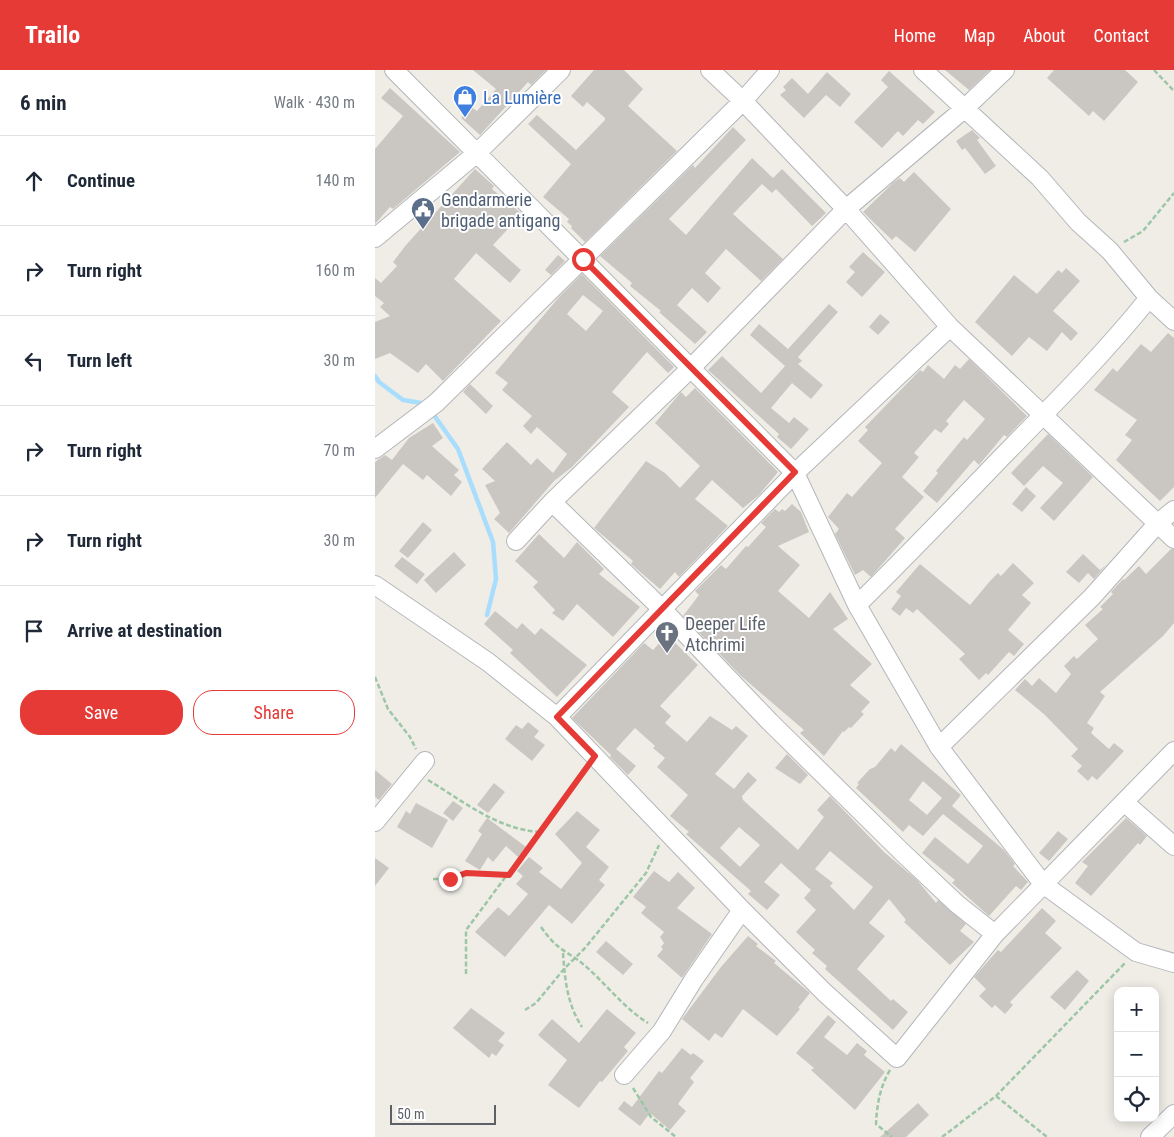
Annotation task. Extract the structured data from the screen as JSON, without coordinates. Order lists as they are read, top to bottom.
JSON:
{
  "places": {
    "shop": ["La Lumière"],
    "public building": ["Gendarmerie brigade antigang"],
    "church": ["Deeper Life Atchrimi"]
  },
  "scale_bar": "50 m",
  "page": {
    "header": "Trailo",
    "nav": [
      "Home",
      "Map",
      "About",
      "Contact"
    ],
    "heading": ["6 min", "Walk · 430 m"],
    "list": [
      ["Continue", "140 m"],
      ["Turn right", "160 m"],
      ["Turn left", "30 m"],
      ["Turn right", "70 m"],
      ["Turn right", "30 m"],
      "Arrive at destination"
    ],
    "buttons": ["Save", "Share"],
    "map_buttons": ["+", "−"],
    "scale": "50 m"
  }
}
